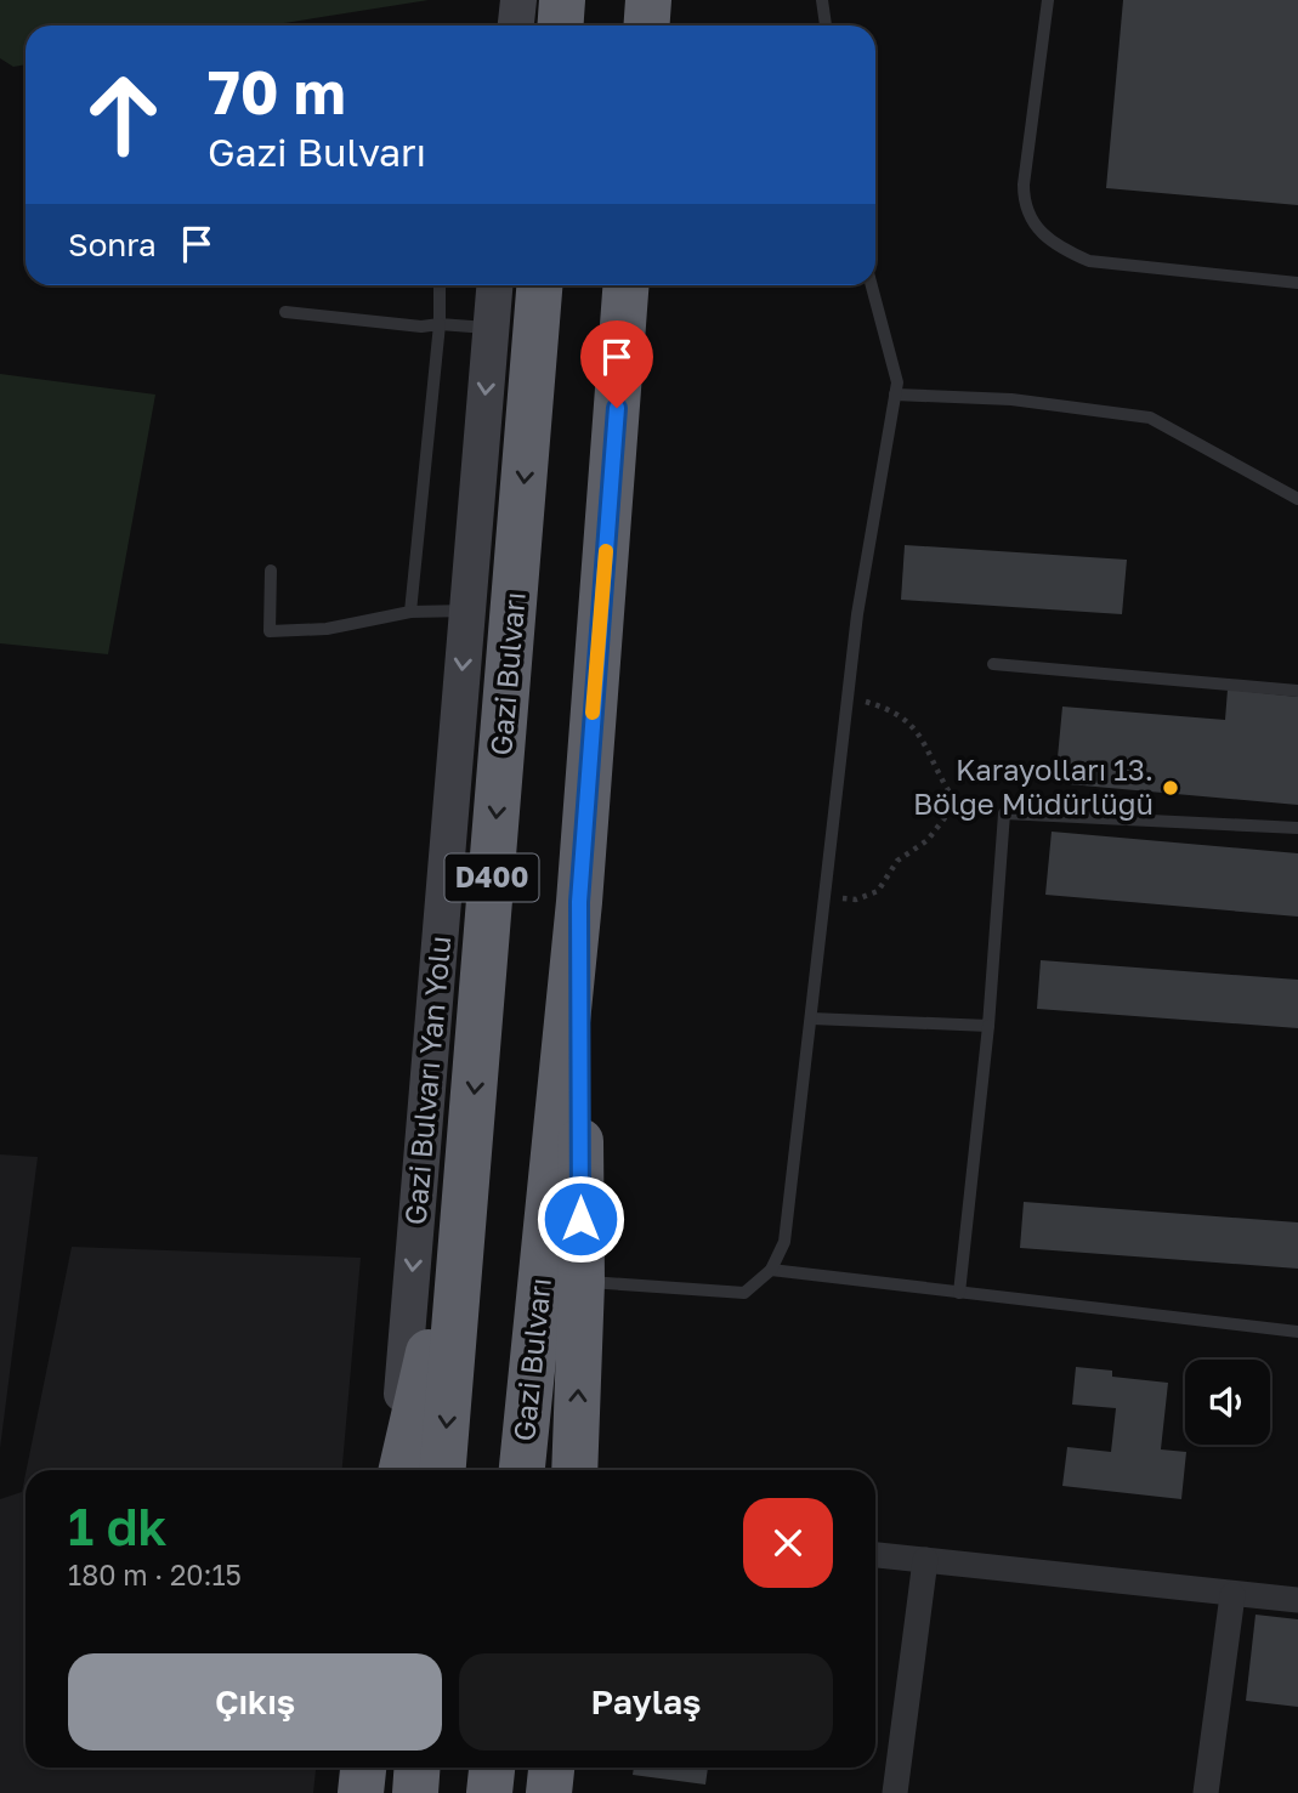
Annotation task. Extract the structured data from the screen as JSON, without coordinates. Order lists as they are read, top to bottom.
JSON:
{
  "streets": {
    "highway": ["Gazi Bulvarı", "D400"],
    "main road": ["Gazi Bulvarı Yan Yolu"]
  },
  "one_way": ["Gazi Bulvarı Yan Yolu"],
  "places": ["Karayolları 13. Bölge Müdürlüğü"],
  "page": {
    "turn": ["70 m", "Gazi Bulvarı"],
    "then": "Sonra",
    "heading": ["1 dk", "180 m · 20:15"],
    "buttons": ["Çıkış", "Paylaş"]
  }
}
